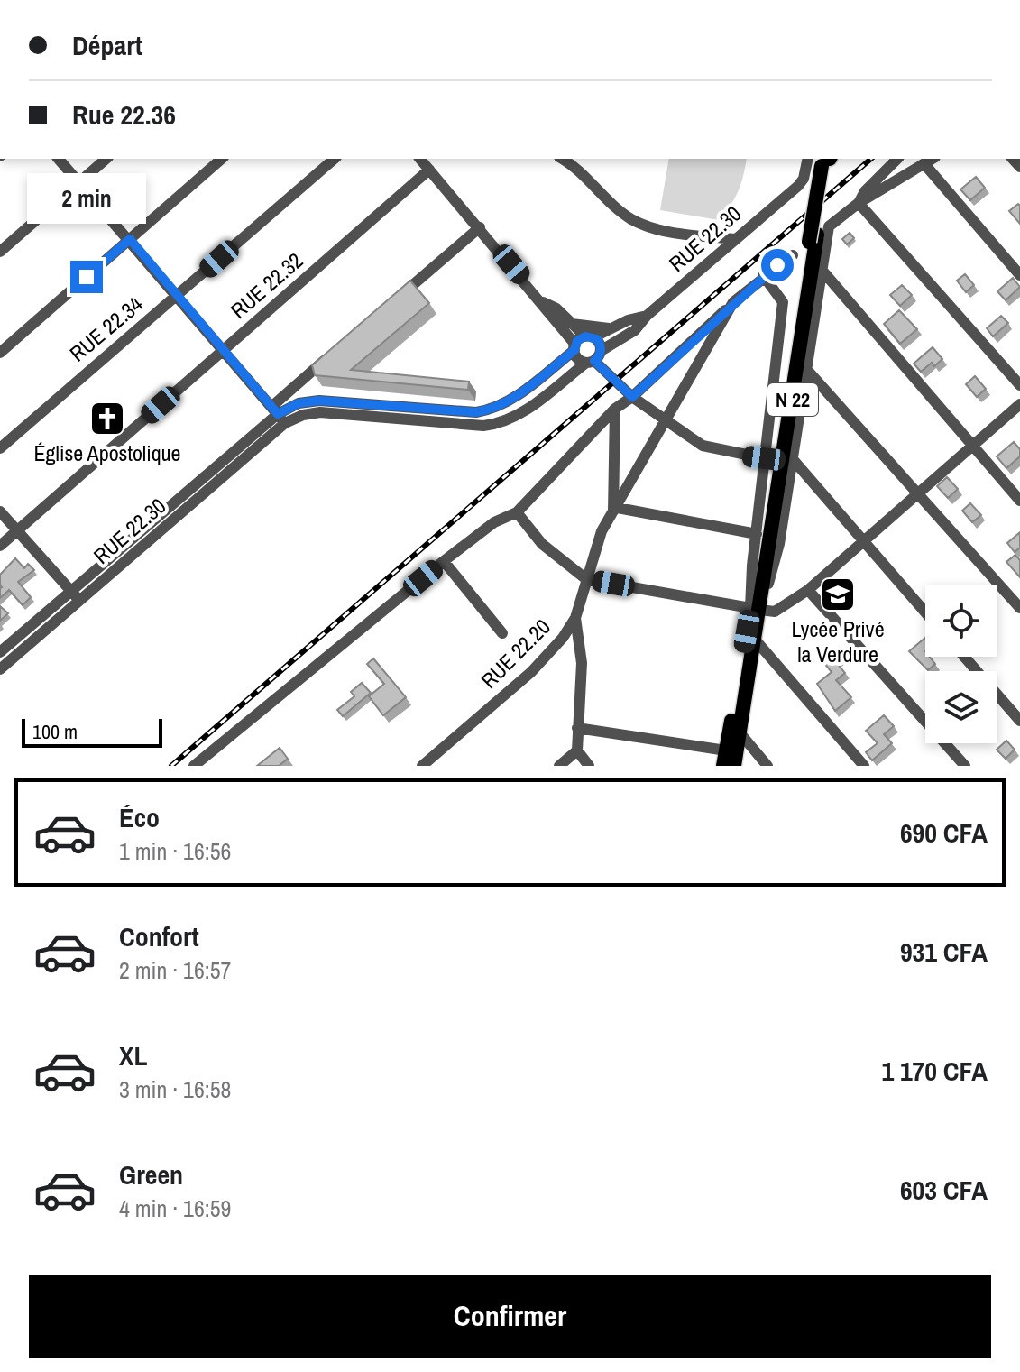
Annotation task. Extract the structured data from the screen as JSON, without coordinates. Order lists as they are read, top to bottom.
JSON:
{
  "streets": {
    "main road": ["N 22"],
    "street": [
      "RUE 22.30",
      "RUE 22.32",
      "RUE 22.34",
      "RUE 22.20"
    ]
  },
  "places": {
    "church": ["Église Apostolique"],
    "school or university": ["Lycée Privé la Verdure"]
  },
  "scale_bar": "100 m",
  "page": {
    "banner": ["Départ", "Rue 22.36"],
    "bubble": "2 min",
    "scale": "100 m",
    "list": [
      {
        "name": "Éco",
        "note": "1 min · 16:56",
        "value": "690 CFA"
      },
      {
        "name": "Confort",
        "note": "2 min · 16:57",
        "value": "931 CFA"
      },
      {
        "name": "XL",
        "note": "3 min · 16:58",
        "value": "1 170 CFA"
      },
      {
        "name": "Green",
        "note": "4 min · 16:59",
        "value": "603 CFA"
      }
    ],
    "buttons": "Confirmer"
  }
}
